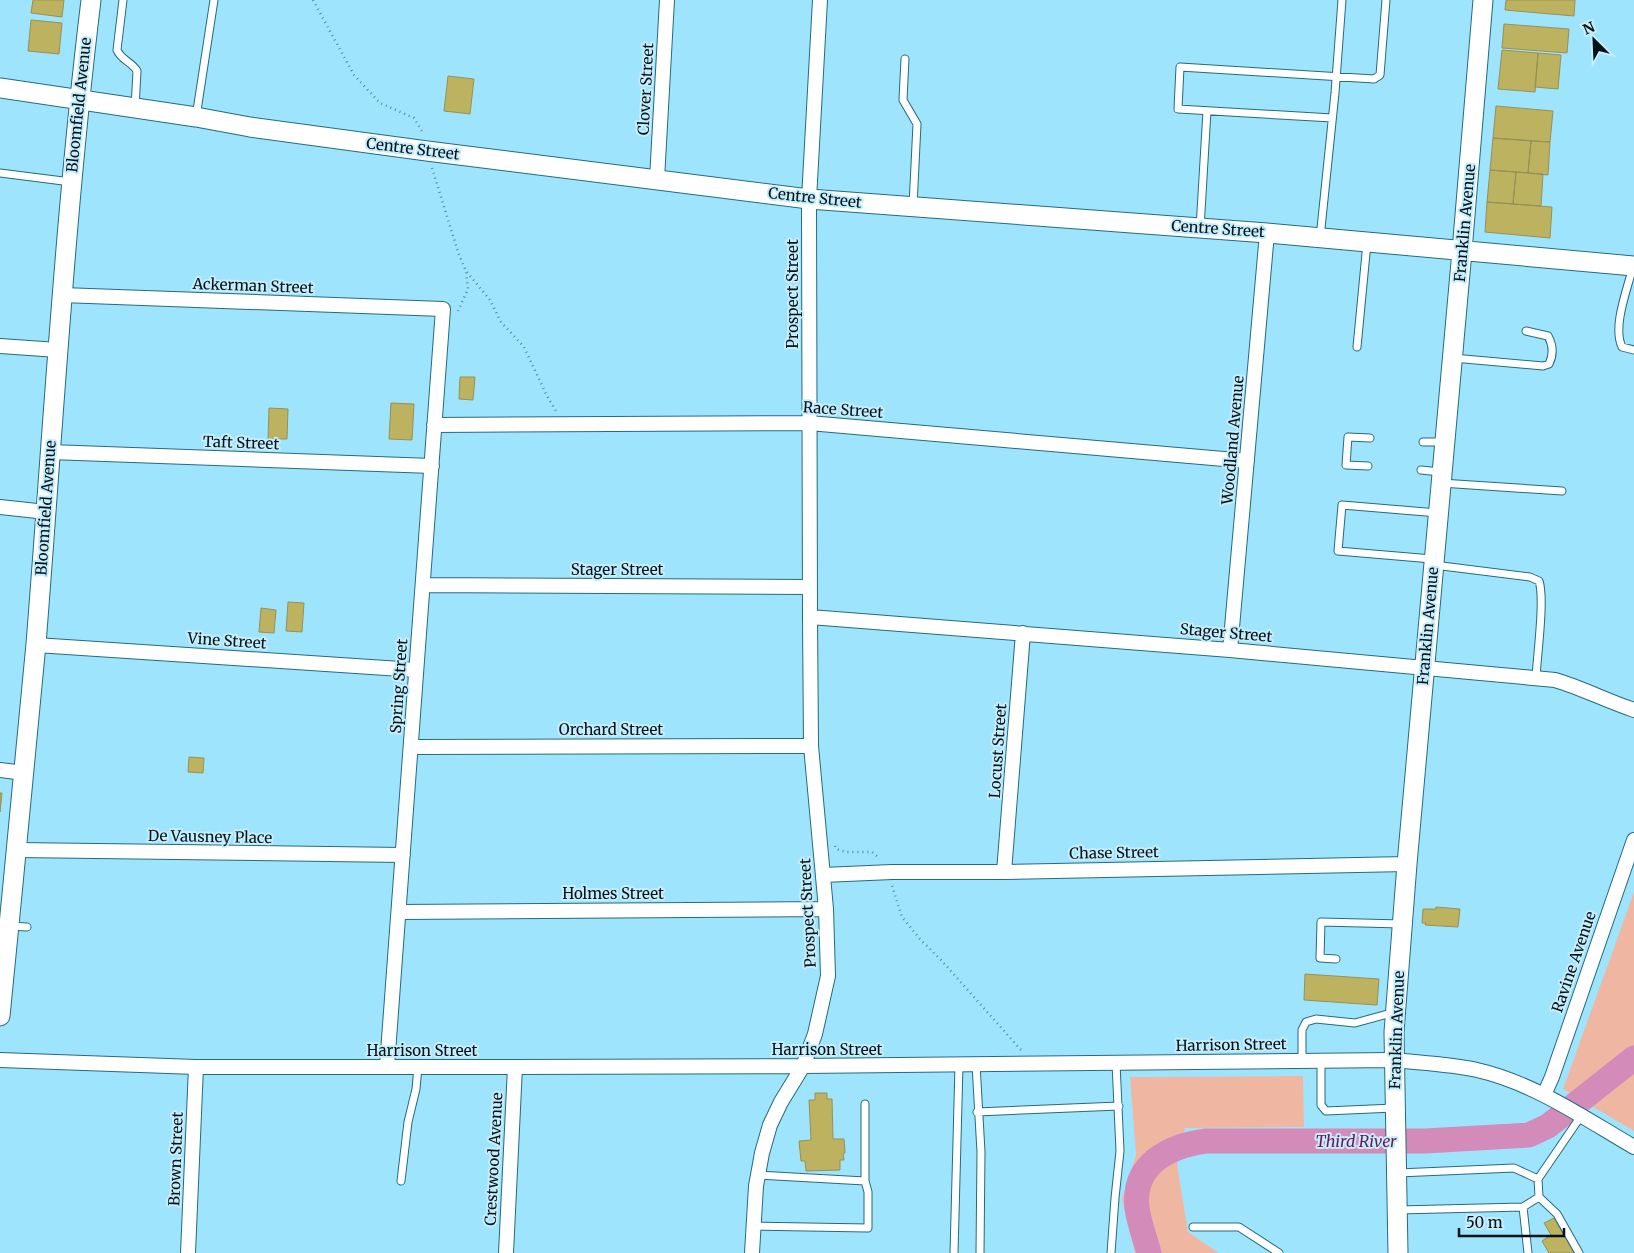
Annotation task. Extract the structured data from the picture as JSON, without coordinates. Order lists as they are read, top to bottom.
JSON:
{
  "streets": {
    "street": [
      "Clover Street",
      "Bloomfield Avenue",
      "Centre Street",
      "Franklin Avenue",
      "Ackerman Street",
      "Prospect Street",
      "Race Street",
      "Woodland Avenue",
      "Taft Street",
      "Stager Street",
      "Vine Street",
      "Spring Street",
      "Orchard Street",
      "Locust Street",
      "De Vausney Place",
      "Chase Street",
      "Holmes Street",
      "Ravine Avenue",
      "Harrison Street",
      "Brown Street",
      "Crestwood Avenue"
    ]
  },
  "crossings": [
    ["Clover Street", "Centre Street"],
    ["Bloomfield Avenue", "Centre Street"],
    ["Bloomfield Avenue", "Ackerman Street"],
    ["Bloomfield Avenue", "Taft Street"],
    ["Bloomfield Avenue", "Vine Street"],
    ["Bloomfield Avenue", "De Vausney Place"],
    ["Centre Street", "Franklin Avenue"],
    ["Centre Street", "Prospect Street"],
    ["Centre Street", "Woodland Avenue"],
    ["Franklin Avenue", "Stager Street"],
    ["Franklin Avenue", "Chase Street"],
    ["Franklin Avenue", "Harrison Street"],
    ["Ackerman Street", "Spring Street"],
    ["Prospect Street", "Race Street"],
    ["Prospect Street", "Stager Street"],
    ["Prospect Street", "Orchard Street"],
    ["Prospect Street", "Chase Street"],
    ["Prospect Street", "Holmes Street"],
    ["Prospect Street", "Harrison Street"],
    ["Race Street", "Woodland Avenue"],
    ["Race Street", "Spring Street"],
    ["Woodland Avenue", "Stager Street"],
    ["Taft Street", "Spring Street"],
    ["Stager Street", "Spring Street"],
    ["Stager Street", "Locust Street"],
    ["Vine Street", "Spring Street"],
    ["Spring Street", "Orchard Street"],
    ["Spring Street", "De Vausney Place"],
    ["Spring Street", "Holmes Street"],
    ["Spring Street", "Harrison Street"],
    ["Locust Street", "Chase Street"],
    ["Ravine Avenue", "Harrison Street"],
    ["Harrison Street", "Brown Street"],
    ["Harrison Street", "Crestwood Avenue"]
  ],
  "water": ["Third River"],
  "scale_bar": "50 m",
  "north": "top left"
}
